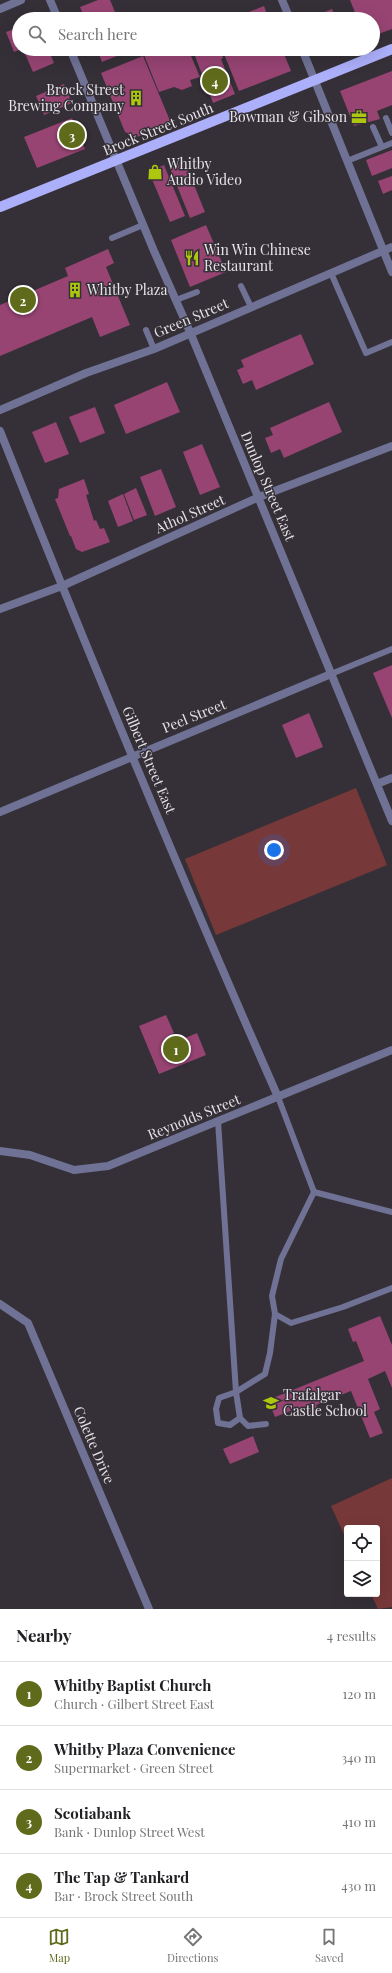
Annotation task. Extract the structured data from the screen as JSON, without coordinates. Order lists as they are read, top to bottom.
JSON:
{
  "streets": {
    "main road": ["Brock Street South"],
    "street": [
      "Green Street",
      "Dunlop Street East",
      "Athol Street",
      "Peel Street",
      "Gilbert Street East",
      "Reynolds Street",
      "Colette Drive"
    ]
  },
  "crossings": [
    ["Brock Street South", "Dunlop Street East"],
    ["Green Street", "Dunlop Street East"],
    ["Dunlop Street East", "Athol Street"],
    ["Dunlop Street East", "Peel Street"],
    ["Athol Street", "Gilbert Street East"],
    ["Peel Street", "Gilbert Street East"],
    ["Gilbert Street East", "Reynolds Street"]
  ],
  "places": {
    "building": ["Brock Street Brewing Company", "Whitby Plaza"],
    "office": ["Bowman & Gibson"],
    "shop": ["Whitby Audio Video"],
    "restaurant": ["Win Win Chinese Restaurant"],
    "school or university": ["Trafalgar Castle School"]
  },
  "page": {
    "search": "Search here",
    "pins": [
      "4",
      "3",
      "2",
      "1"
    ],
    "heading": ["Nearby", "4 results"],
    "list": [
      {
        "mark": "1",
        "name": "Whitby Baptist Church",
        "note": "Church · Gilbert Street East",
        "value": "120 m"
      },
      {
        "mark": "2",
        "name": "Whitby Plaza Convenience",
        "note": "Supermarket · Green Street",
        "value": "340 m"
      },
      {
        "mark": "3",
        "name": "Scotiabank",
        "note": "Bank · Dunlop Street West",
        "value": "410 m"
      },
      {
        "mark": "4",
        "name": "The Tap & Tankard",
        "note": "Bar · Brock Street South",
        "value": "430 m"
      }
    ],
    "nav": ["Map", "Directions", "Saved"]
  }
}
